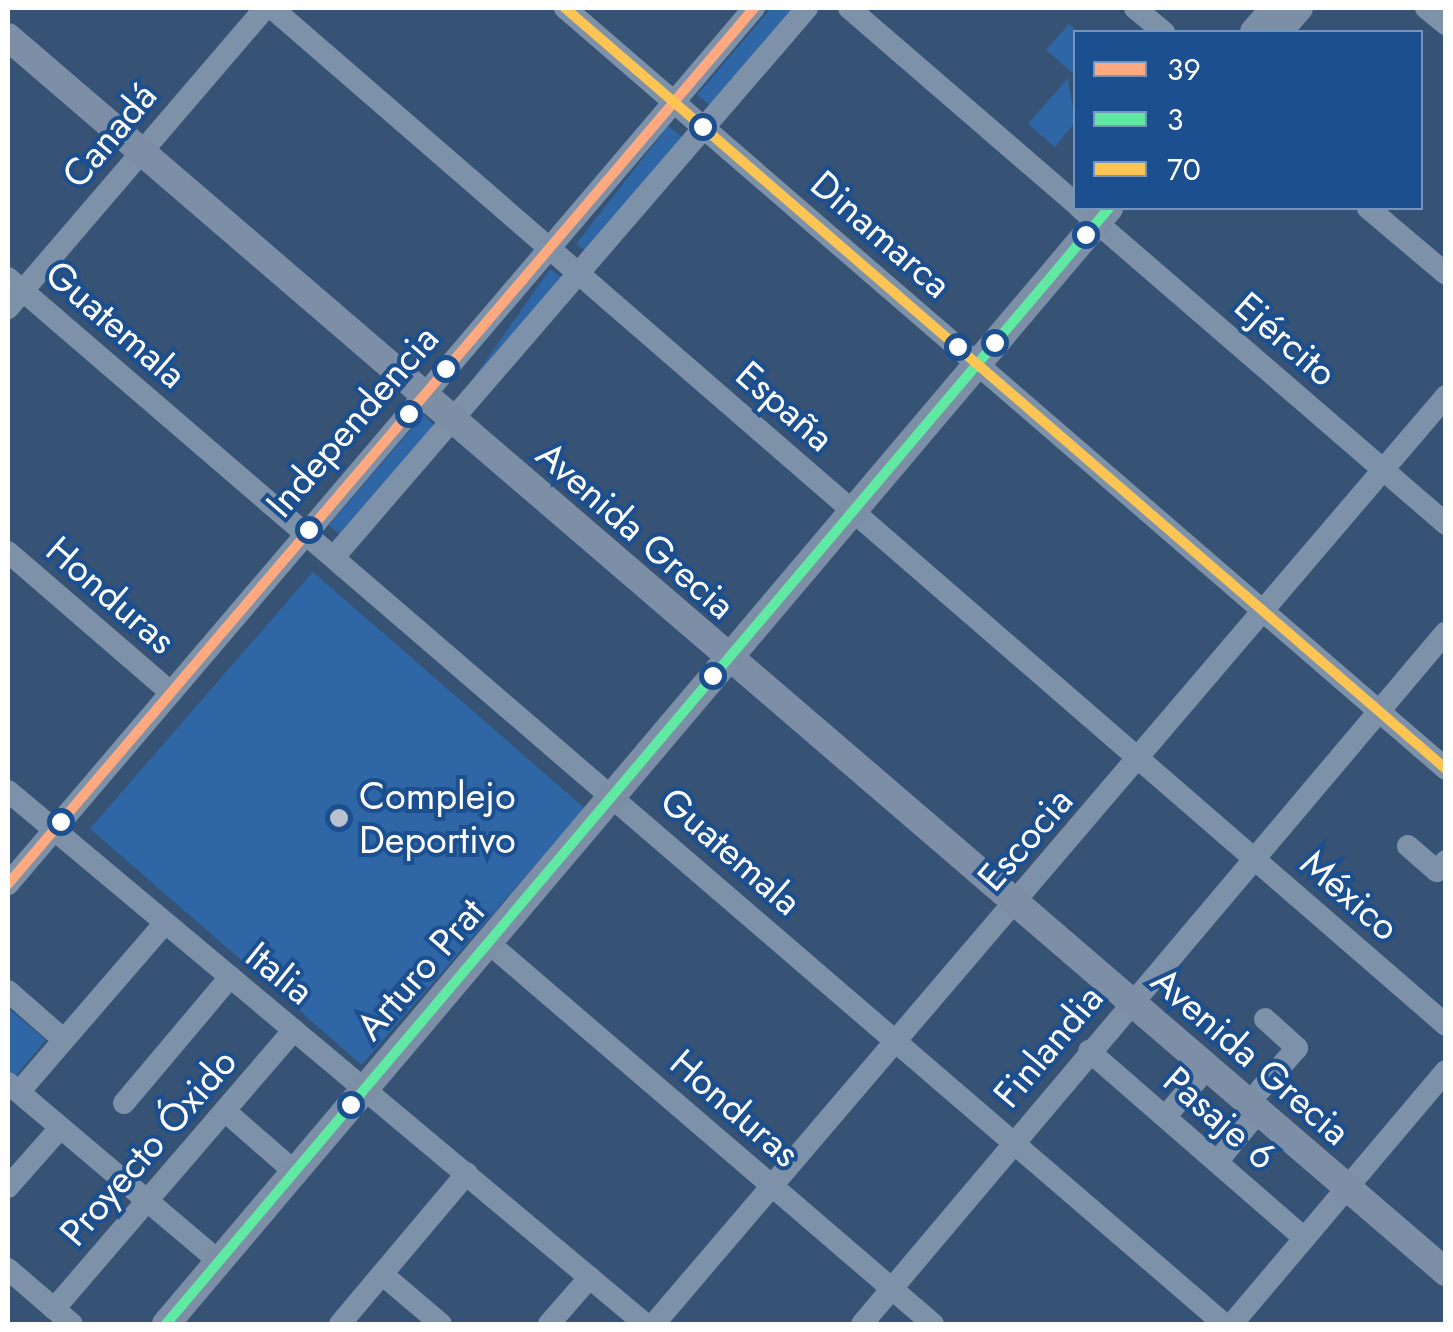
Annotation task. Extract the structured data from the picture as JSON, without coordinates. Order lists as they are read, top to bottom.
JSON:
{
  "streets": {
    "main road": ["Avenida Grecia", "Arturo Prat"],
    "street": [
      "Canadá",
      "Dinamarca",
      "Guatemala",
      "Ejército",
      "España",
      "Independencia",
      "Honduras",
      "Escocia",
      "México",
      "Italia",
      "Finlandia",
      "Pasaje 6",
      "Proyecto Óxido"
    ]
  },
  "crossings": [
    ["Canadá", "Guatemala"],
    ["Canadá", "España"],
    ["Canadá", "Avenida Grecia"],
    ["Dinamarca", "Independencia"],
    ["Dinamarca", "Escocia"],
    ["Dinamarca", "Arturo Prat"],
    ["Dinamarca", "Finlandia"],
    ["Guatemala", "Independencia"],
    ["Guatemala", "Escocia"],
    ["Guatemala", "Arturo Prat"],
    ["Guatemala", "Finlandia"],
    ["Ejército", "Escocia"],
    ["Ejército", "Arturo Prat"],
    ["España", "Independencia"],
    ["España", "Escocia"],
    ["España", "México"],
    ["España", "Arturo Prat"],
    ["España", "Finlandia"],
    ["Independencia", "Avenida Grecia"],
    ["Independencia", "Honduras"],
    ["Independencia", "Italia"],
    ["Avenida Grecia", "Escocia"],
    ["Avenida Grecia", "Arturo Prat"],
    ["Avenida Grecia", "Finlandia"],
    ["Honduras", "Escocia"],
    ["Honduras", "Arturo Prat"],
    ["Honduras", "Finlandia"],
    ["México", "Finlandia"],
    ["Arturo Prat", "Italia"],
    ["Italia", "Proyecto Óxido"],
    ["Finlandia", "Pasaje 6"]
  ],
  "places": ["Complejo Deportivo"],
  "lines": ["transit line 39", "transit line 70", "transit line 3"],
  "legend": ["39", "3", "70"]
}
